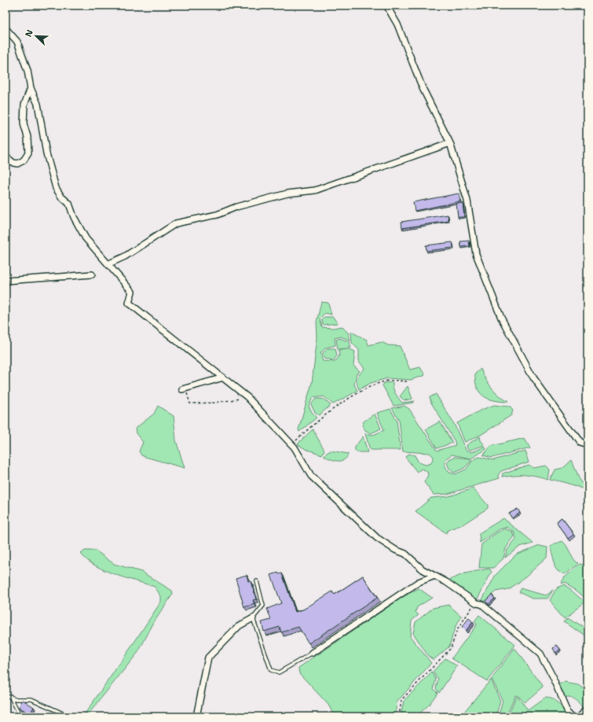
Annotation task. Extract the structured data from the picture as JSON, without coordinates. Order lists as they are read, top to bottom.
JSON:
{
  "north": "top left"
}
